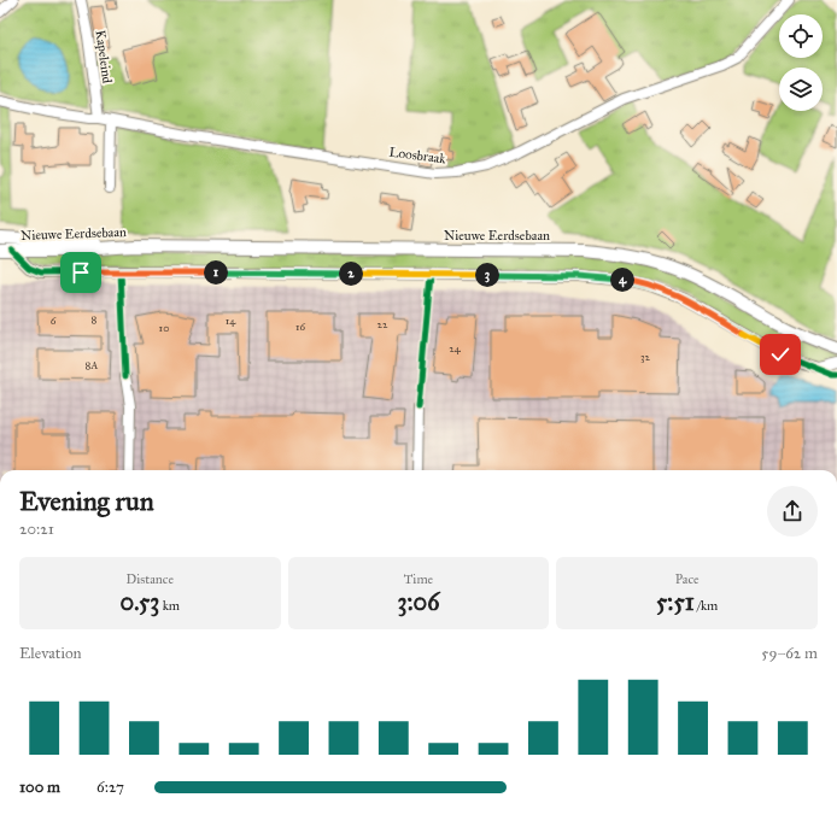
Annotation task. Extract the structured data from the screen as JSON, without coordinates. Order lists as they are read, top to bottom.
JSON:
{
  "streets": {
    "main road": ["Nieuwe Eerdsebaan"],
    "street": ["Kapeleind", "Loosbraak"]
  },
  "crossings": [
    ["Kapeleind", "Loosbraak"]
  ],
  "house_numbers": [
    "8",
    "6",
    "14",
    "22",
    "16",
    "10",
    "24",
    "32",
    "8A"
  ],
  "page": {
    "pins": [
      "1",
      "2",
      "3",
      "4"
    ],
    "heading": ["Evening run", "20:21"],
    "stats": [
      ["Distance", "0.53 km"],
      ["Time", "3:06"],
      ["Pace", "5:51 /km"]
    ],
    "chart": ["Elevation", "59–62 m"],
    "list": [
      {
        "name": "100 m",
        "note": "6:27"
      }
    ]
  }
}
